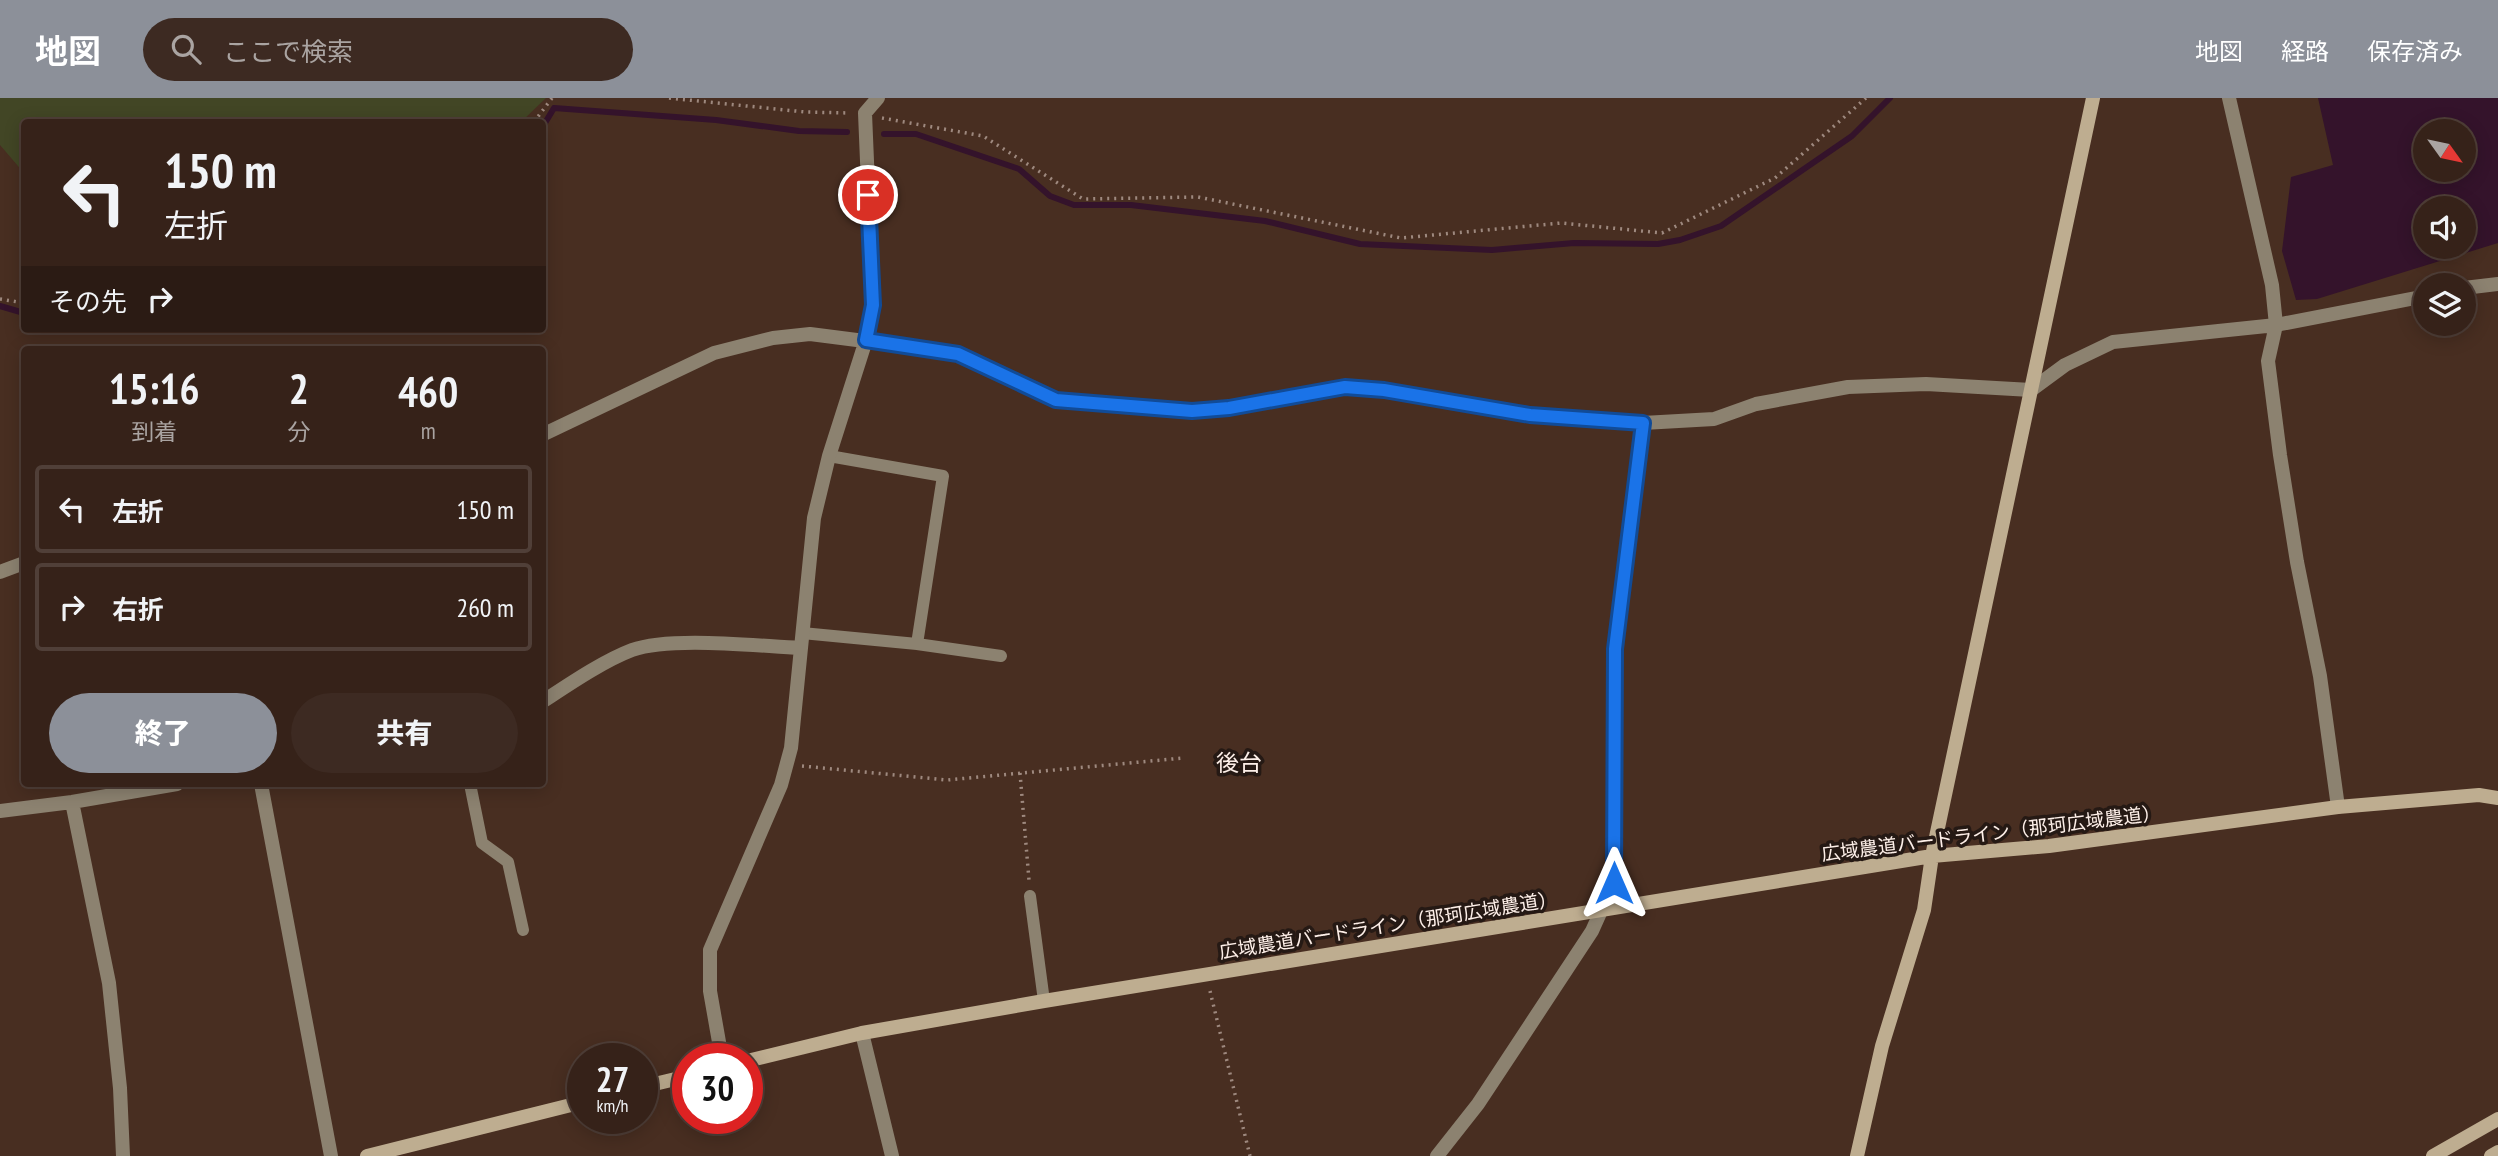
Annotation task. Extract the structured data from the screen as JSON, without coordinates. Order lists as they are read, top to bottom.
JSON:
{
  "streets": {
    "street": ["広域農道バードライン（那珂広域農道）"]
  },
  "districts": ["後台"],
  "north": "bottom right",
  "page": {
    "header": "地図",
    "search": "ここで検索",
    "nav": ["地図", "経路", "保存済み"],
    "turn": ["150 m", "左折"],
    "then": "その先",
    "eta": [
      "15:16",
      "到着",
      "2",
      "分",
      "460",
      "m"
    ],
    "list": [
      {
        "name": "左折",
        "value": "150 m"
      },
      {
        "name": "右折",
        "value": "260 m"
      }
    ],
    "buttons": ["終了", "共有"],
    "speed": "27 km/h",
    "limit": "30"
  }
}
